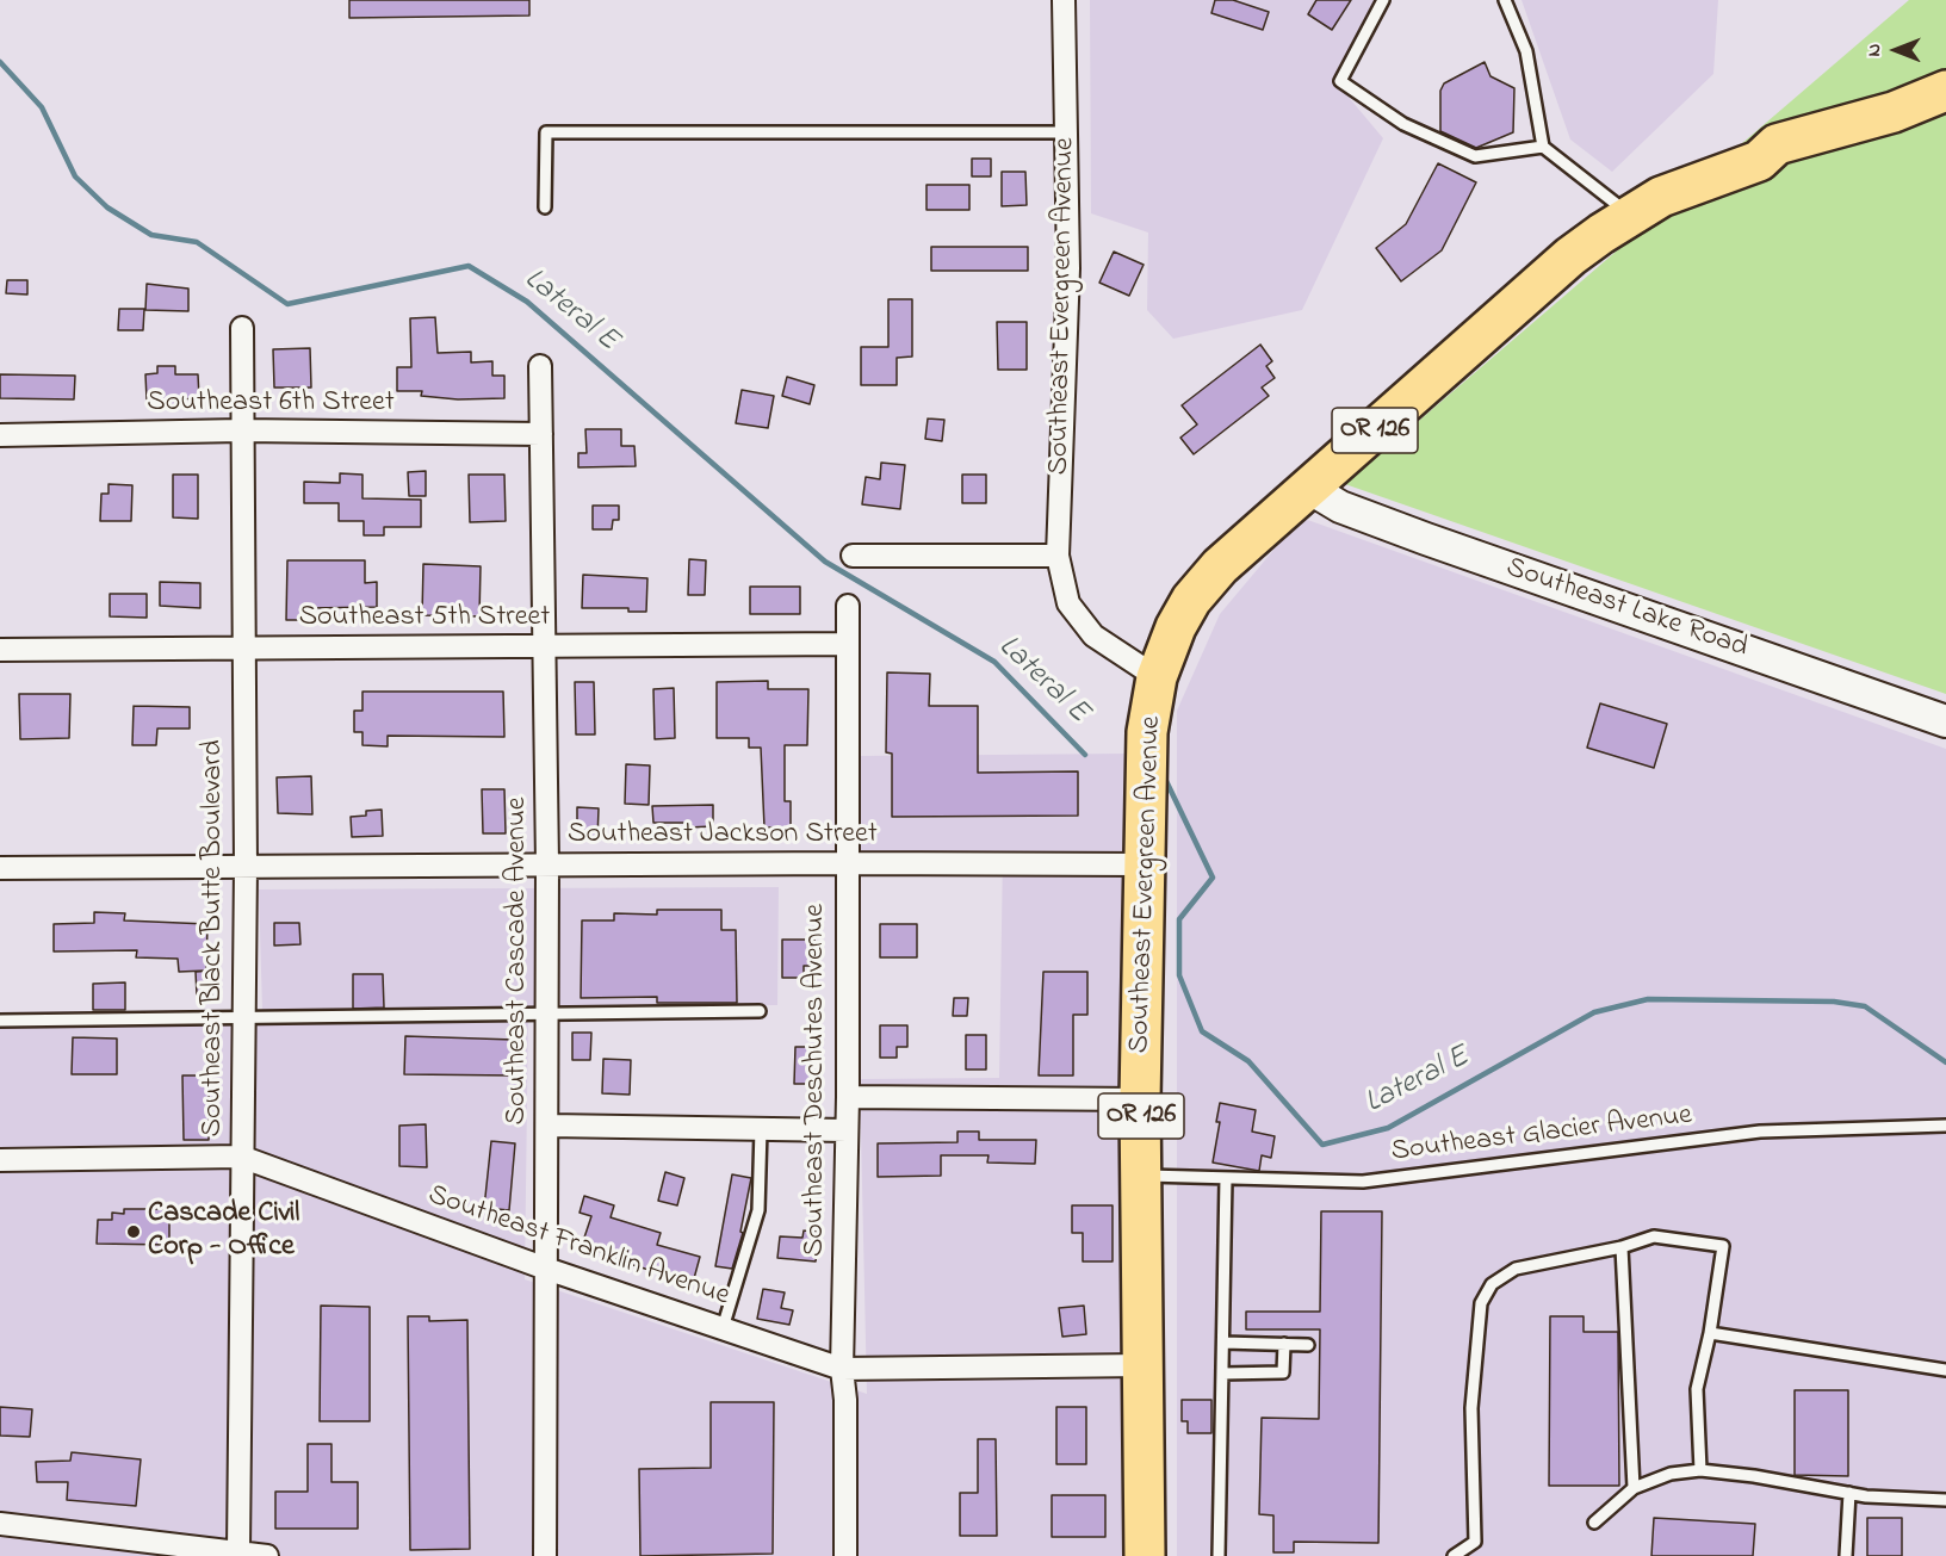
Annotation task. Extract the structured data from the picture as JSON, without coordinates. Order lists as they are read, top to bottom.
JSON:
{
  "streets": {
    "highway": ["Southeast Evergreen Avenue", "OR 126"],
    "street": [
      "Southeast 6th Street",
      "Southeast Lake Road",
      "Southeast 5th Street",
      "Southeast Jackson Street",
      "Southeast Black Butte Boulevard",
      "Southeast Cascade Avenue",
      "Southeast Deschutes Avenue",
      "Southeast Franklin Avenue"
    ],
    "lane": ["Southeast Glacier Avenue"]
  },
  "crossings": [
    ["Southeast Evergreen Avenue", "OR 126"],
    ["Southeast Evergreen Avenue", "Southeast Jackson Street"],
    ["Southeast Evergreen Avenue", "Southeast Glacier Avenue"],
    ["Southeast Evergreen Avenue", "Southeast Franklin Avenue"],
    ["Southeast 6th Street", "Southeast Black Butte Boulevard"],
    ["Southeast 6th Street", "Southeast Cascade Avenue"],
    ["OR 126", "Southeast Lake Road"],
    ["Southeast 5th Street", "Southeast Black Butte Boulevard"],
    ["Southeast 5th Street", "Southeast Cascade Avenue"],
    ["Southeast 5th Street", "Southeast Deschutes Avenue"],
    ["Southeast Jackson Street", "Southeast Black Butte Boulevard"],
    ["Southeast Jackson Street", "Southeast Cascade Avenue"],
    ["Southeast Jackson Street", "Southeast Deschutes Avenue"],
    ["Southeast Black Butte Boulevard", "Southeast Franklin Avenue"],
    ["Southeast Cascade Avenue", "Southeast Franklin Avenue"],
    ["Southeast Deschutes Avenue", "Southeast Franklin Avenue"]
  ],
  "water": ["Lateral E"],
  "places": ["Cascade Civil Corp - Office"],
  "north": "left"
}
